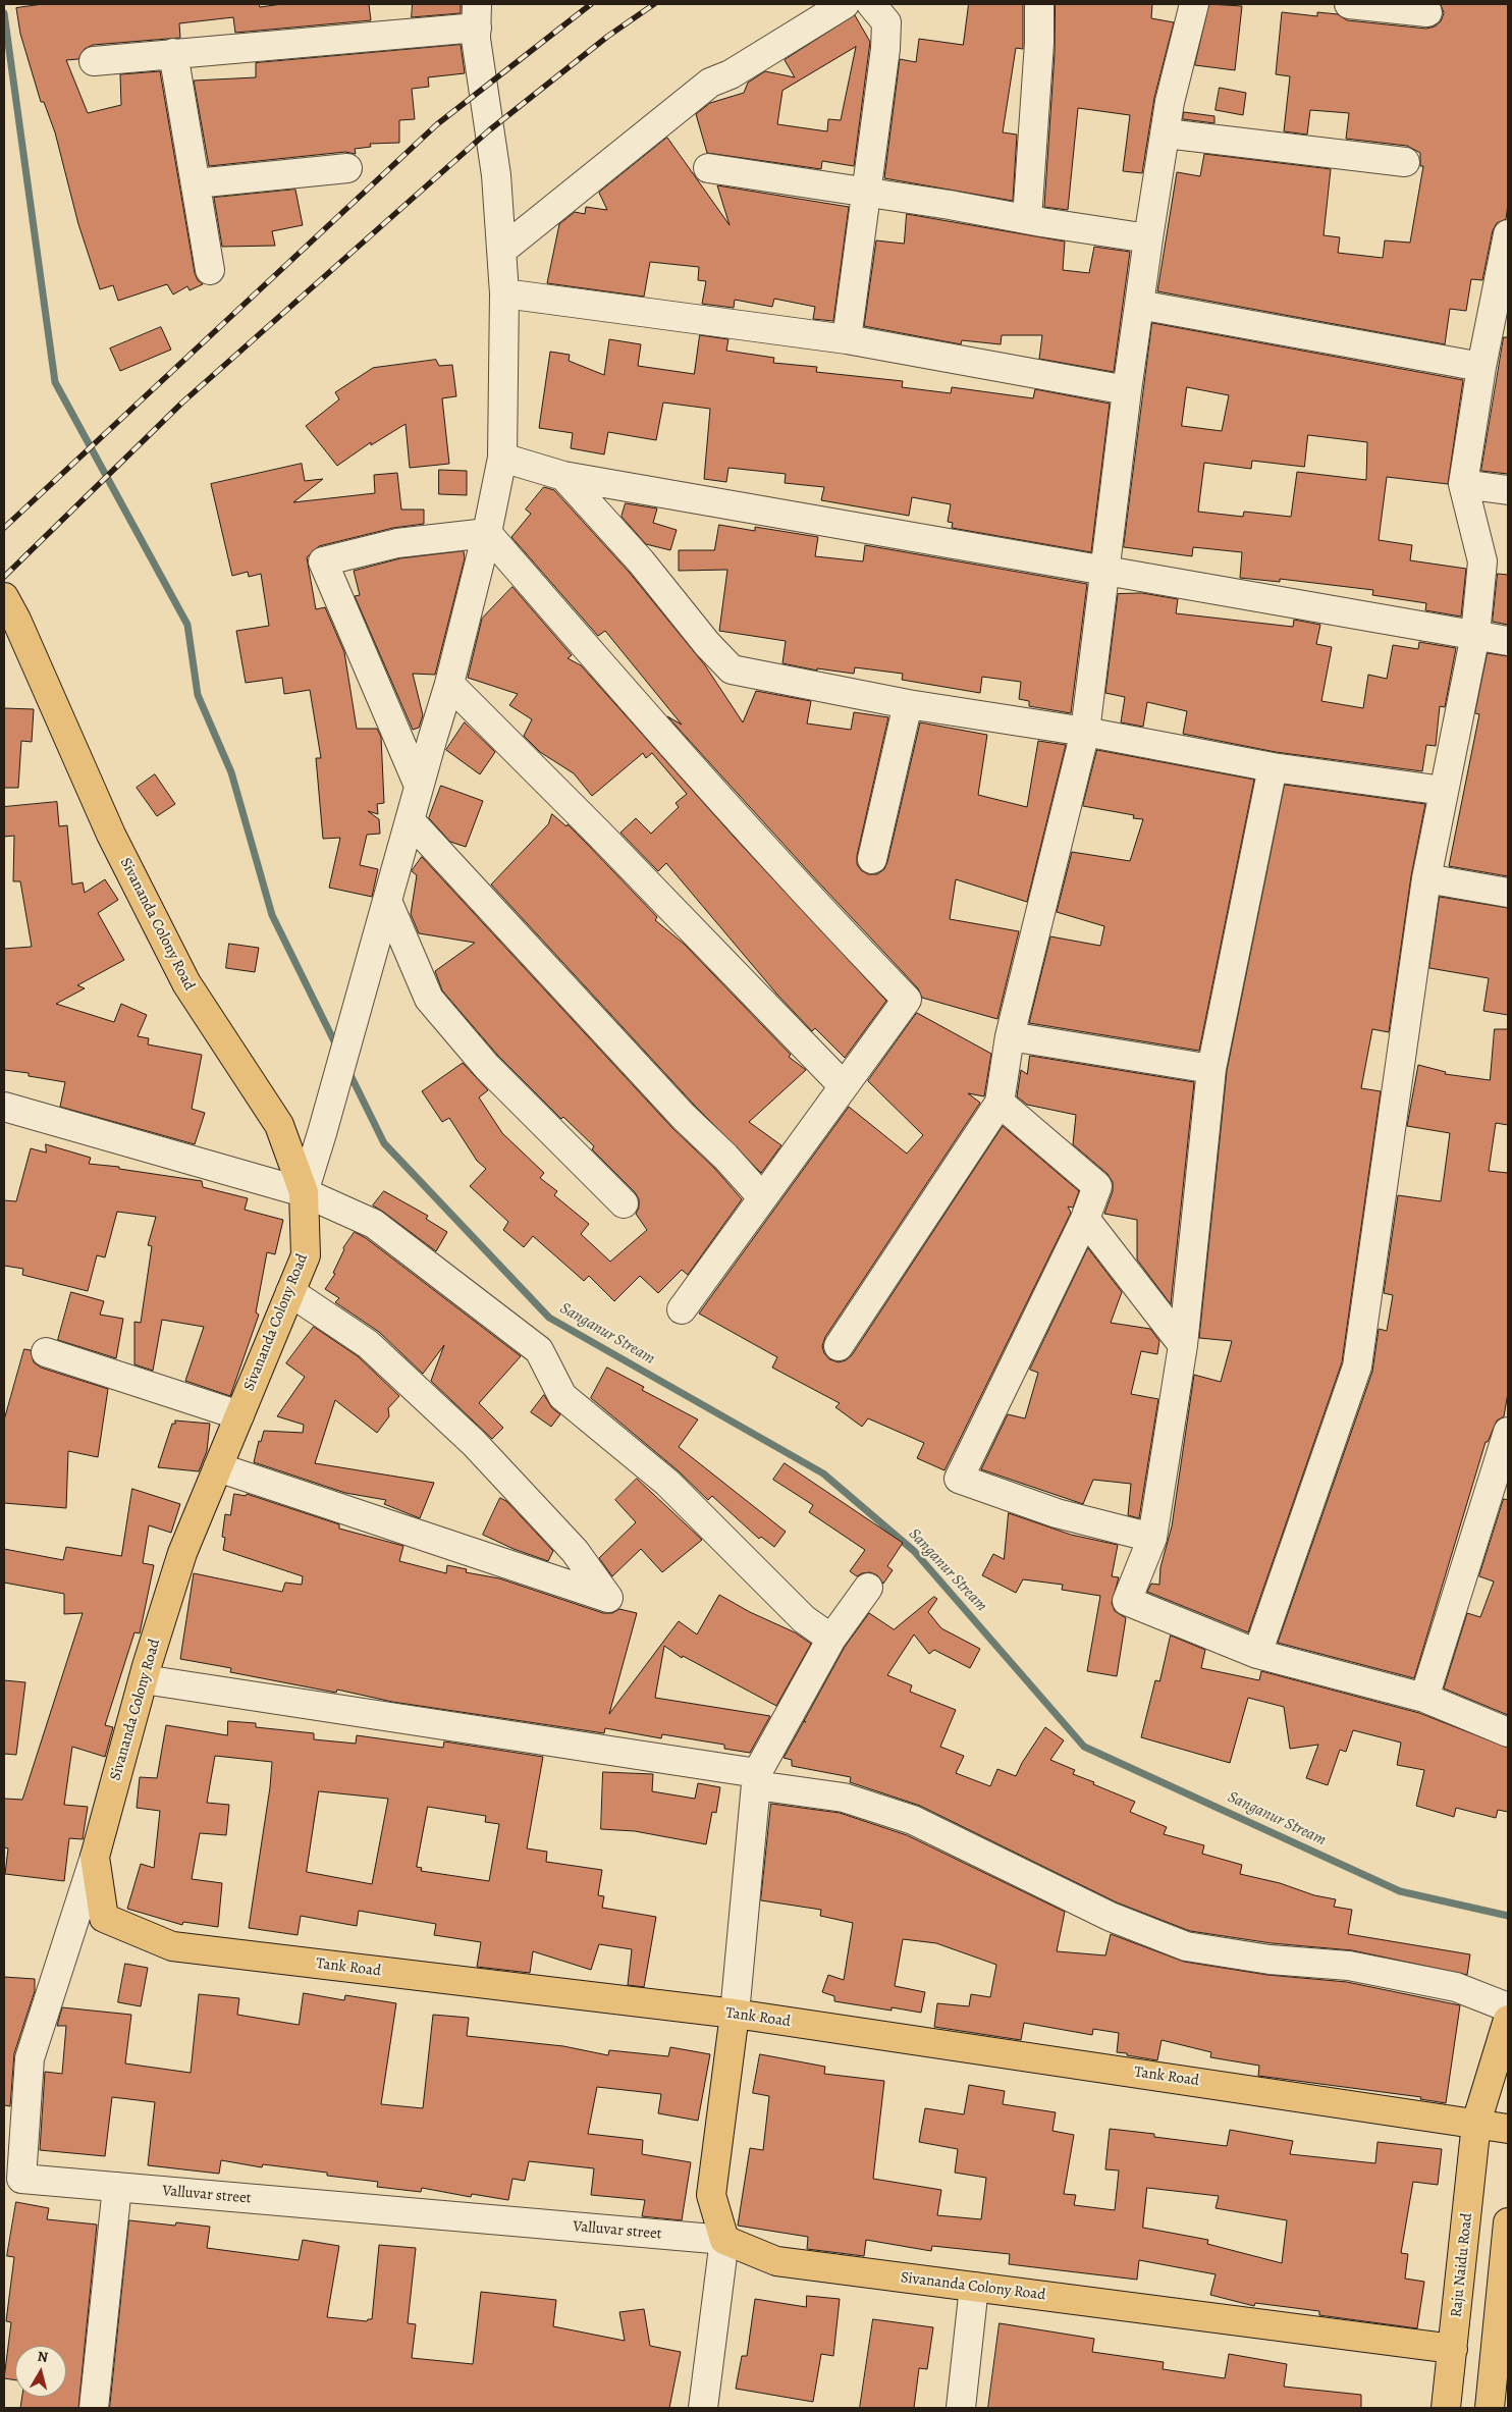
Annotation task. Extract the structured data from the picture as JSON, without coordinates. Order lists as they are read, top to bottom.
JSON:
{
  "streets": {
    "main road": ["Sivananda Colony Road", "Tank Road", "Raju Naidu Road"],
    "street": ["Valluvar street"]
  },
  "crossings": [
    ["Sivananda Colony Road", "Tank Road"],
    ["Sivananda Colony Road", "Valluvar street"],
    ["Sivananda Colony Road", "Raju Naidu Road"],
    ["Tank Road", "Valluvar street"],
    ["Tank Road", "Raju Naidu Road"]
  ],
  "water": ["Sanganur Stream"],
  "north": "top"
}
